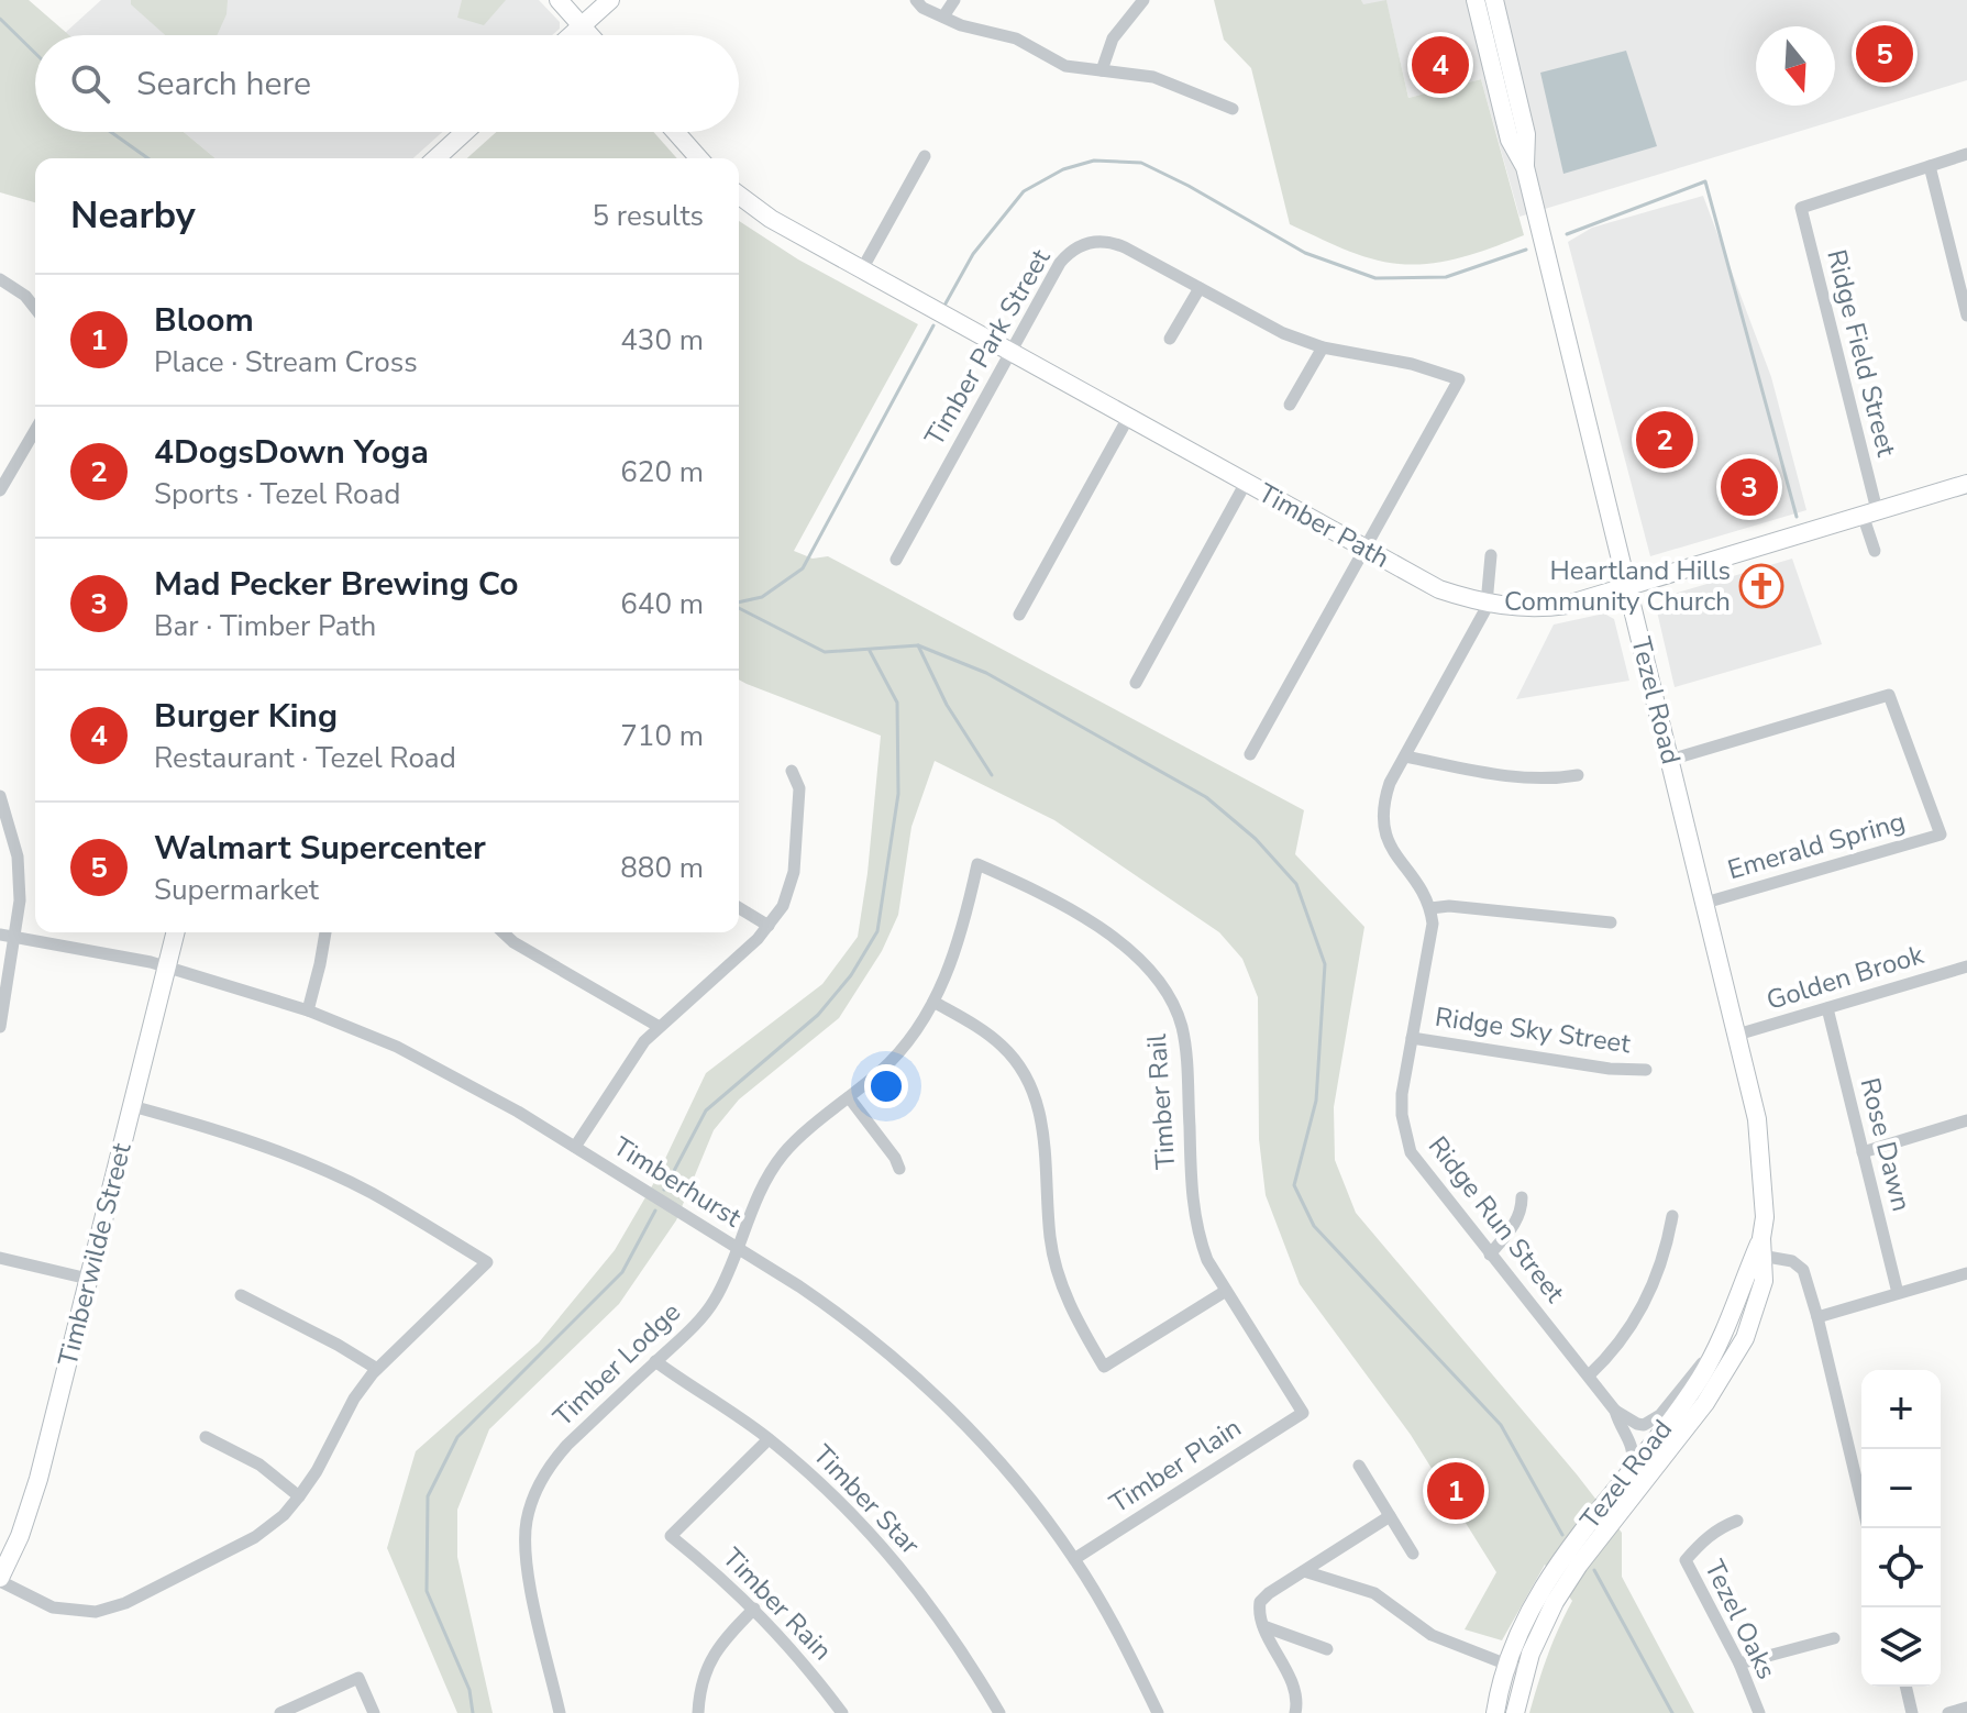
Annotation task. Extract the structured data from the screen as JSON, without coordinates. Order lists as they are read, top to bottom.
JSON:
{
  "streets": {
    "main road": ["Timber Path", "Tezel Road", "Timberwilde Street"],
    "street": [
      "Timber Park Street",
      "Ridge Field Street",
      "Emerald Spring",
      "Golden Brook",
      "Ridge Sky Street",
      "Timber Rail",
      "Rose Dawn",
      "Timberhurst",
      "Ridge Run Street",
      "Timber Lodge",
      "Timber Plain",
      "Timber Star",
      "Timber Rain",
      "Tezel Oaks"
    ]
  },
  "crossings": [
    ["Timber Park Street", "Timber Path"],
    ["Ridge Field Street", "Timber Path"],
    ["Timber Path", "Tezel Road"],
    ["Tezel Road", "Emerald Spring"],
    ["Tezel Road", "Golden Brook"],
    ["Tezel Road", "Ridge Run Street"],
    ["Golden Brook", "Rose Dawn"],
    ["Ridge Sky Street", "Ridge Run Street"],
    ["Timber Rail", "Timber Lodge"],
    ["Timber Rail", "Timber Plain"],
    ["Timberhurst", "Timberwilde Street"],
    ["Timberhurst", "Timber Lodge"],
    ["Timberhurst", "Timber Plain"],
    ["Timber Lodge", "Timber Star"],
    ["Timber Star", "Timber Rain"]
  ],
  "places": {
    "church": ["Heartland Hills Community Church"]
  },
  "north": "bottom",
  "page": {
    "pins": [
      "5",
      "4",
      "2",
      "3",
      "1"
    ],
    "search": "Search here",
    "heading": ["Nearby", "5 results"],
    "list": [
      {
        "mark": "1",
        "name": "Bloom",
        "note": "Place · Stream Cross",
        "value": "430 m"
      },
      {
        "mark": "2",
        "name": "4DogsDown Yoga",
        "note": "Sports · Tezel Road",
        "value": "620 m"
      },
      {
        "mark": "3",
        "name": "Mad Pecker Brewing Co",
        "note": "Bar · Timber Path",
        "value": "640 m"
      },
      {
        "mark": "4",
        "name": "Burger King",
        "note": "Restaurant · Tezel Road",
        "value": "710 m"
      },
      {
        "mark": "5",
        "name": "Walmart Supercenter",
        "note": "Supermarket",
        "value": "880 m"
      }
    ],
    "map_buttons": ["+", "−"]
  }
}
